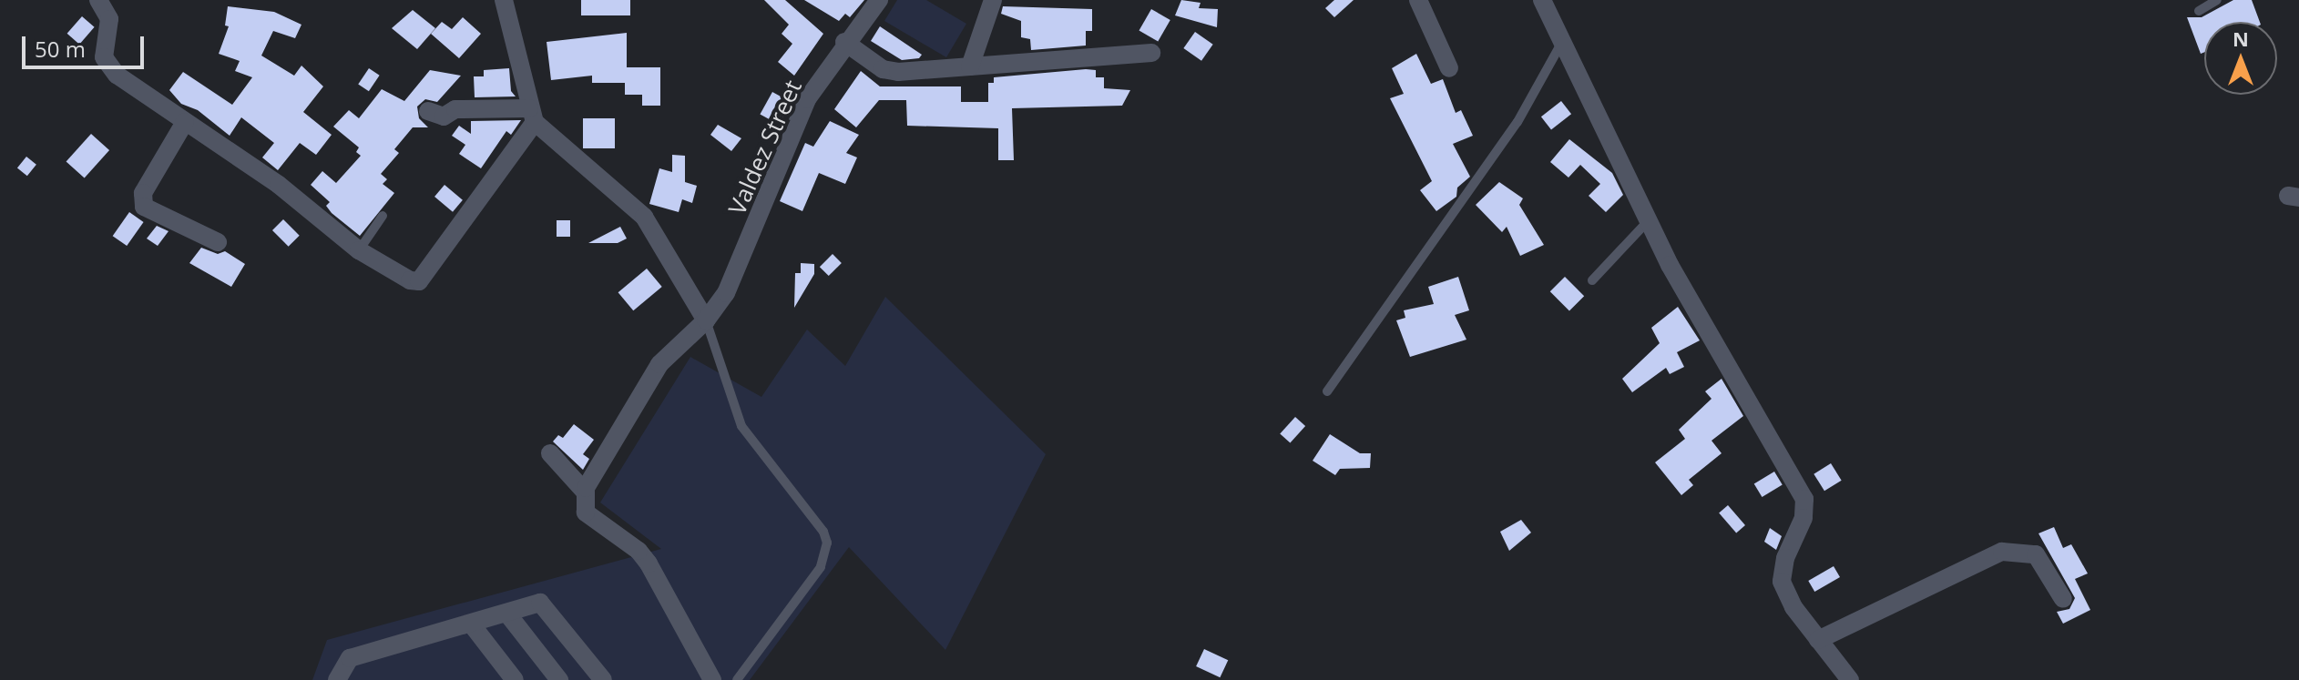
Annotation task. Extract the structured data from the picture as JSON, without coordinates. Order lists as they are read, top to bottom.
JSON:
{
  "streets": {
    "street": ["Valdez Street"]
  },
  "scale_bar": "50 m",
  "north": "top"
}
